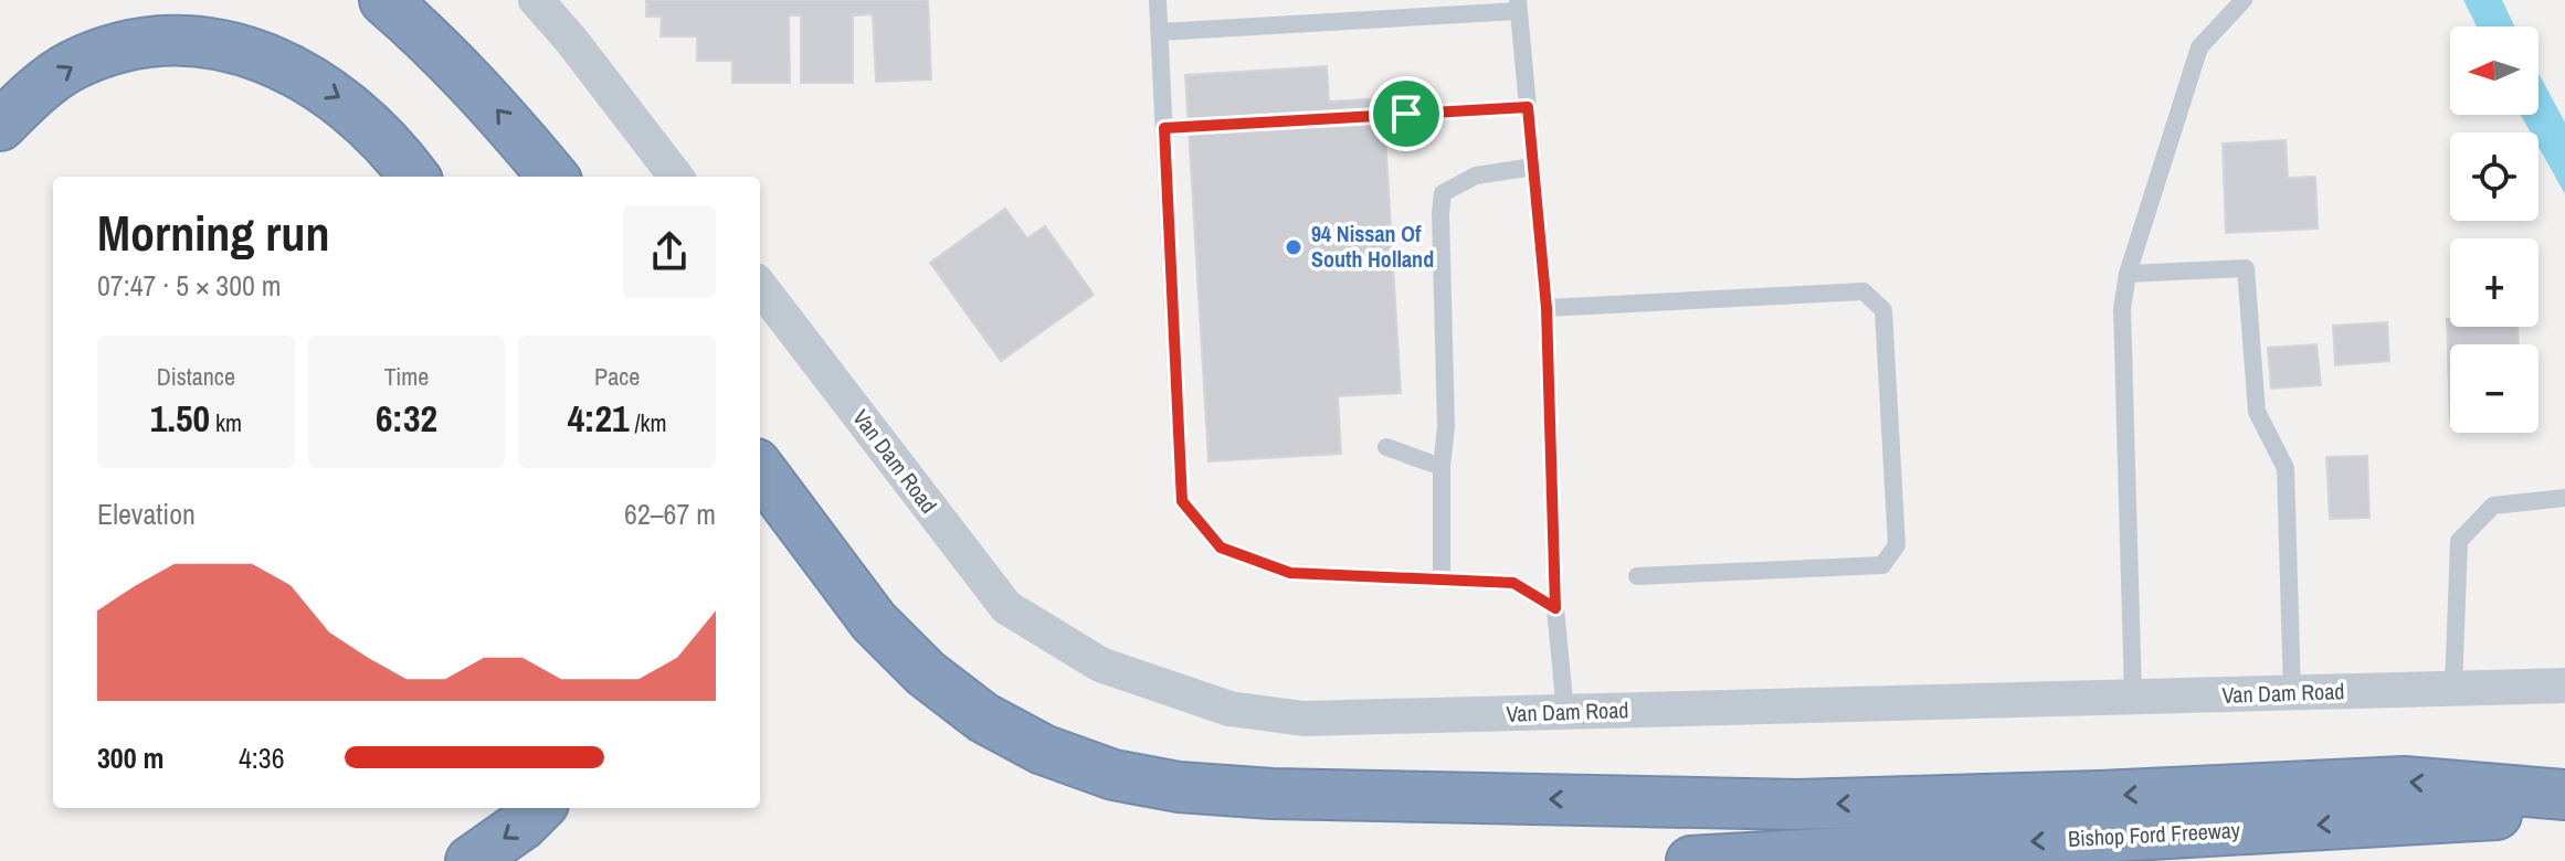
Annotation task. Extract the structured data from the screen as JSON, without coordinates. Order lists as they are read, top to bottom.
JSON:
{
  "streets": {
    "highway": ["Bishop Ford Freeway"],
    "street": ["Van Dam Road"]
  },
  "places": ["94 Nissan Of South Holland"],
  "north": "left",
  "page": {
    "map_buttons": ["+", "−"],
    "heading": ["Morning run", "07:47 · 5 × 300 m"],
    "stats": [
      ["Distance", "1.50 km"],
      ["Time", "6:32"],
      ["Pace", "4:21 /km"]
    ],
    "chart": ["Elevation", "62–67 m"],
    "list": [
      {
        "name": "300 m",
        "note": "4:36"
      }
    ]
  }
}
